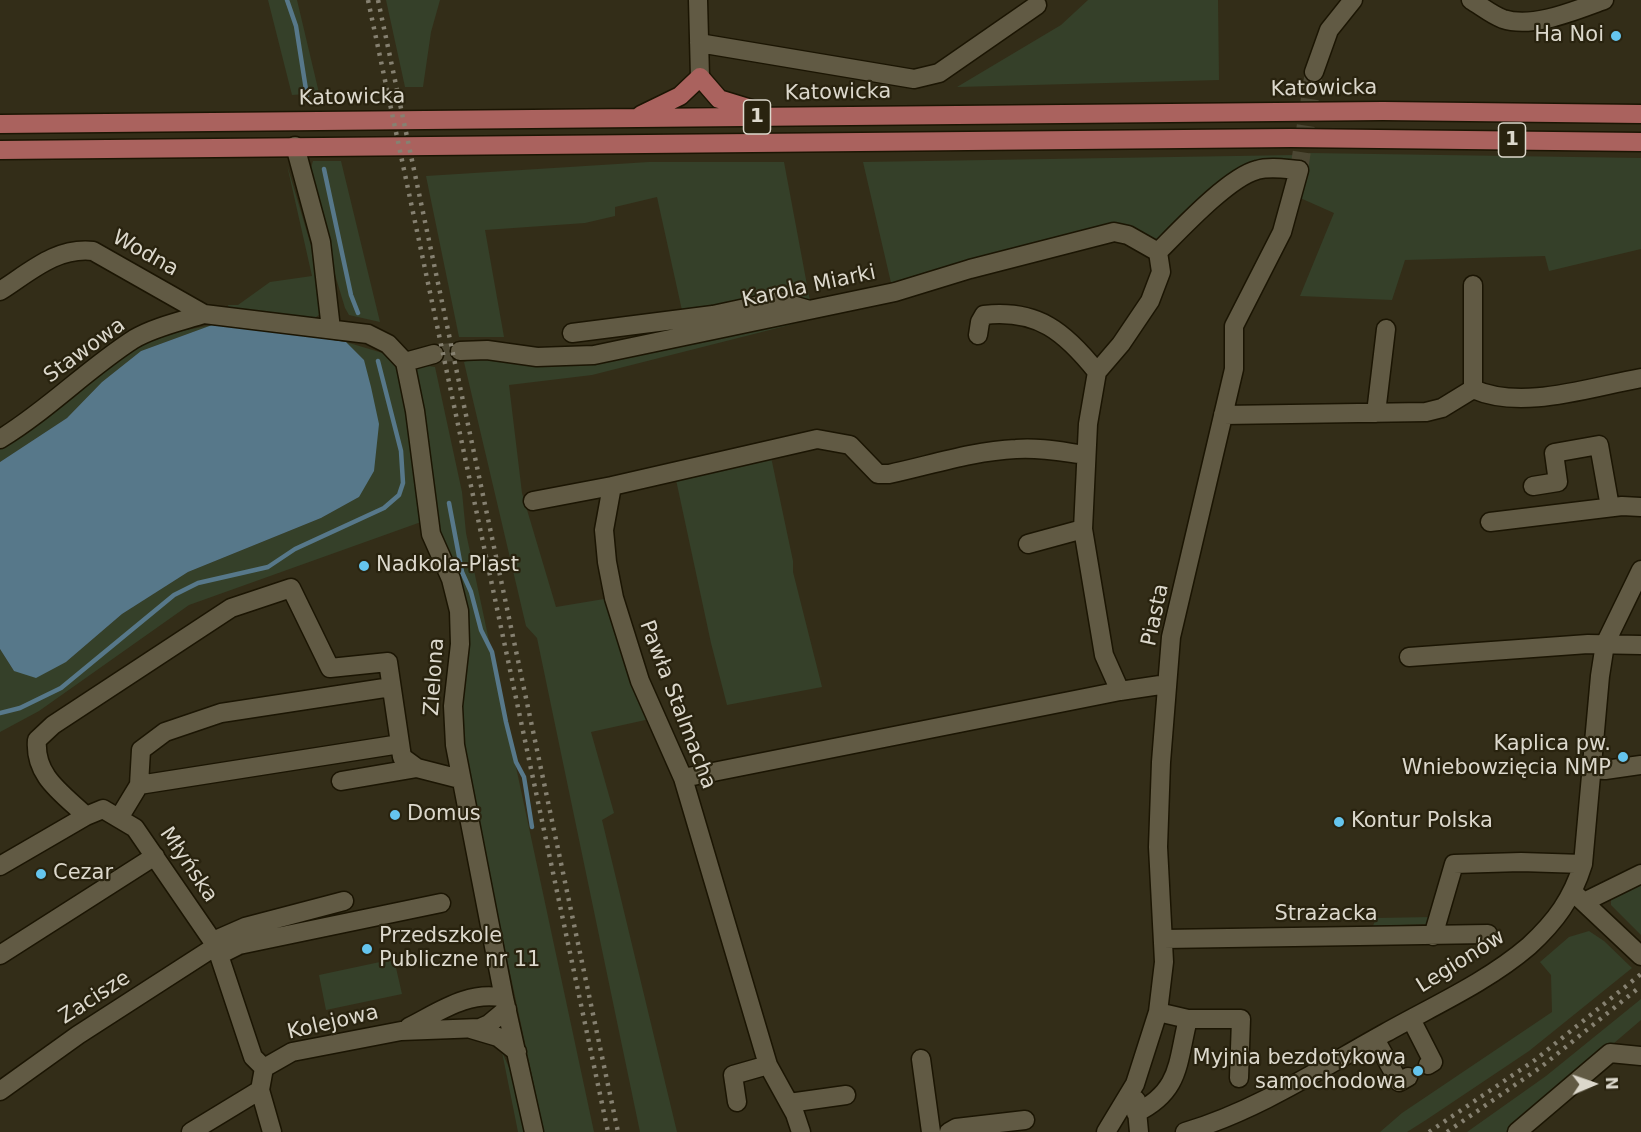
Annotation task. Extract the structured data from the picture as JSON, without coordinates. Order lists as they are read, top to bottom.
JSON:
{
  "streets": {
    "main road": ["Katowicka", "1"],
    "street": [
      "Wodna",
      "Karola Miarki",
      "Stawowa",
      "Piasta",
      "Zielona",
      "Pawła Stalmacha",
      "Młyńska",
      "Strażacka",
      "Legionów",
      "Zacisze",
      "Kolejowa"
    ]
  },
  "crossings": [
    ["Wodna", "Stawowa"],
    ["Karola Miarki", "Piasta"],
    ["Piasta", "Strażacka"],
    ["Zielona", "Kolejowa"],
    ["Młyńska", "Zacisze"],
    ["Młyńska", "Kolejowa"]
  ],
  "places": [
    "Ha Noi",
    "Nadkola-Plast",
    "Kaplica pw. Wniebowzięcia NMP",
    "Domus",
    "Kontur Polska",
    "Cezar",
    "Przedszkole Publiczne nr 11",
    "Myjnia bezdotykowa samochodowa"
  ],
  "north": "right"
}
